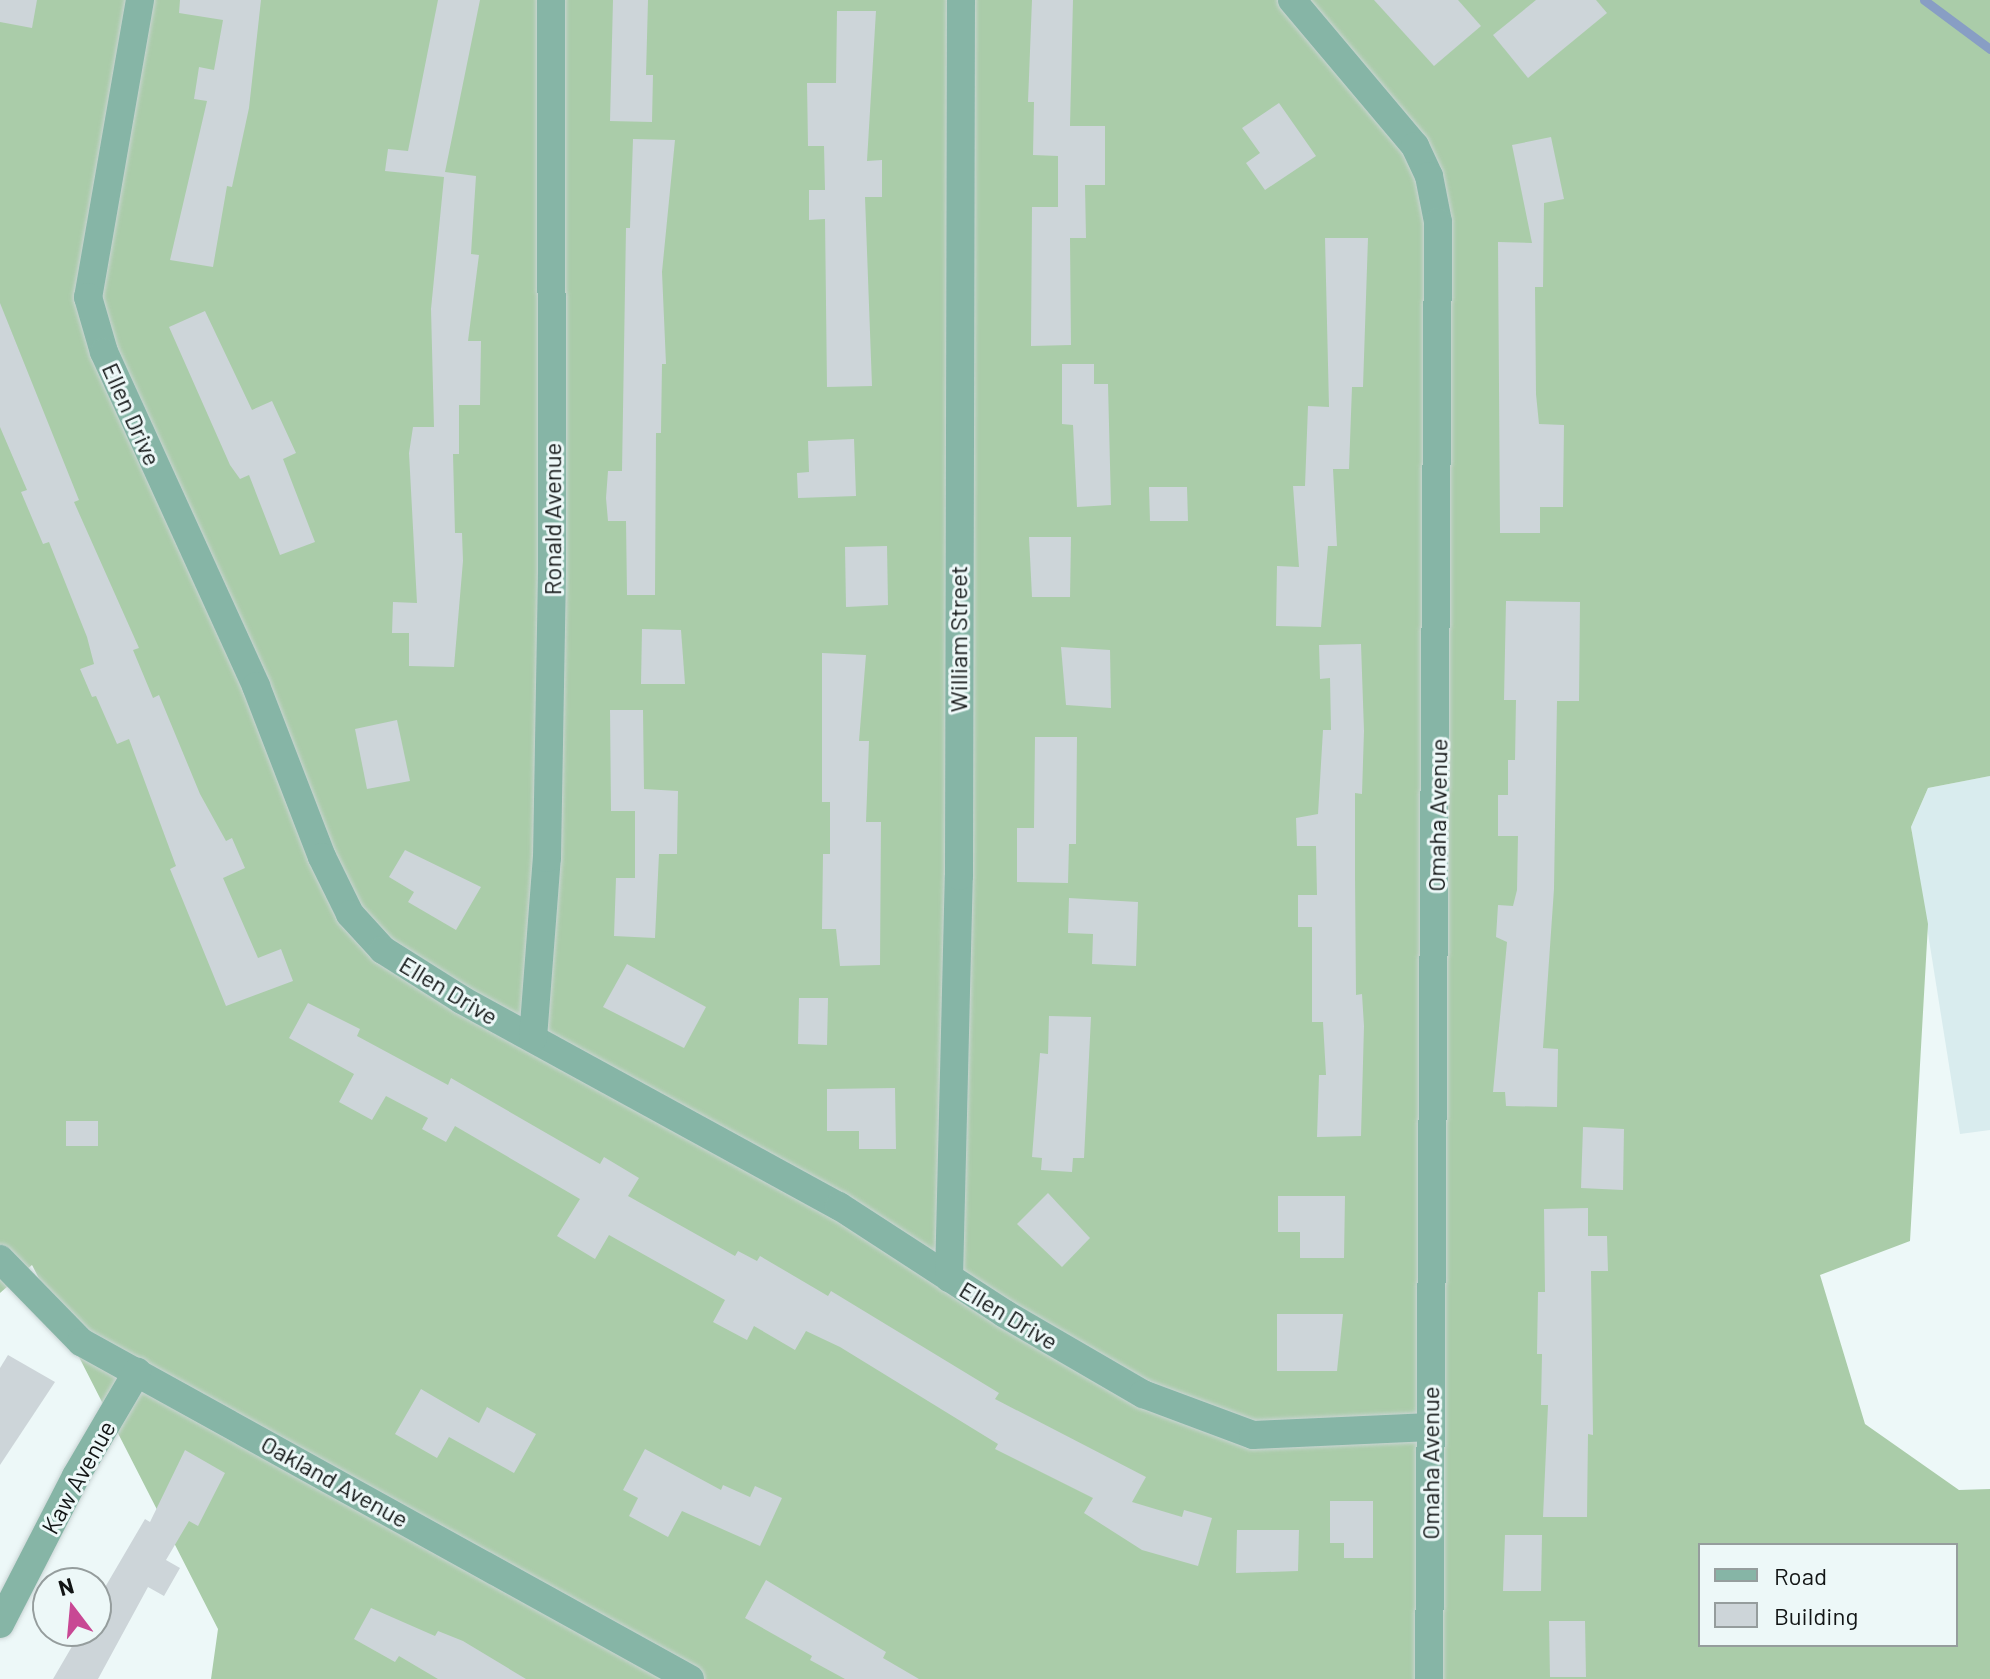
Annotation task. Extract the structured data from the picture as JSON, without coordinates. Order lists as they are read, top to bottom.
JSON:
{
  "streets": {
    "street": [
      "Ellen Drive",
      "Ronald Avenue",
      "William Street",
      "Omaha Avenue",
      "Kaw Avenue",
      "Oakland Avenue"
    ]
  },
  "crossings": [
    ["Ellen Drive", "Ronald Avenue"],
    ["Ellen Drive", "William Street"],
    ["Ellen Drive", "Omaha Avenue"],
    ["Kaw Avenue", "Oakland Avenue"]
  ],
  "legend": ["Road", "Building"],
  "north": "top"
}
